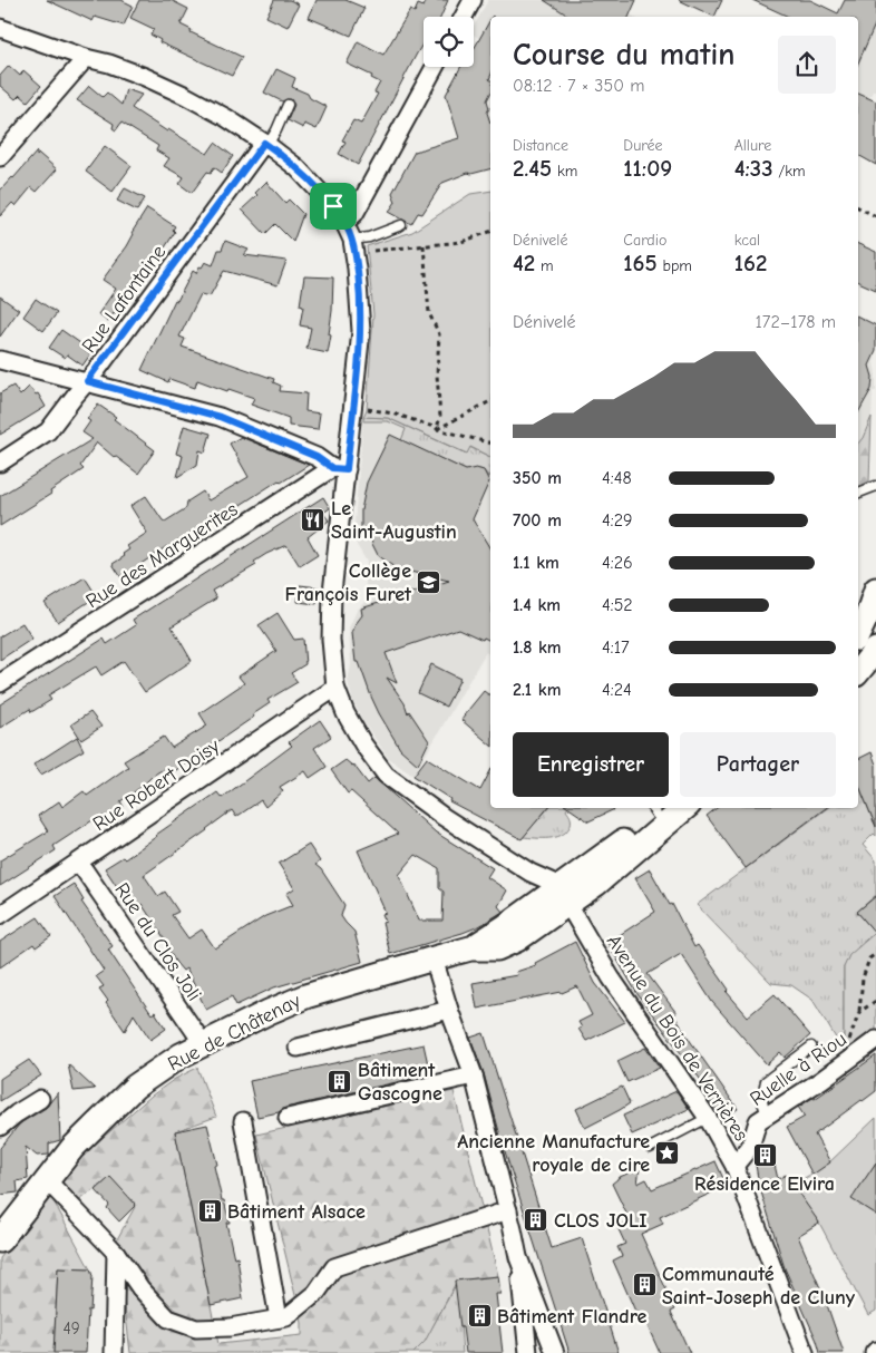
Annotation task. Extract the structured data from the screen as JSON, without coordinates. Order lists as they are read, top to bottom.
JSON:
{
  "streets": {
    "main road": ["Rue de Châtenay"],
    "street": [
      "Rue Lafontaine",
      "Rue des Marguerites",
      "Rue Robert Doisy",
      "Rue du Clos Joli",
      "Avenue du Bois de Verrières",
      "Ruelle à Riou"
    ]
  },
  "crossings": [
    ["Rue Robert Doisy", "Rue du Clos Joli"],
    ["Rue du Clos Joli", "Rue de Châtenay"],
    ["Rue de Châtenay", "Avenue du Bois de Verrières"],
    ["Avenue du Bois de Verrières", "Ruelle à Riou"]
  ],
  "places": {
    "restaurant": ["Le Saint-Augustin"],
    "school or university": ["Collège François Furet"],
    "building": [
      "Bâtiment Gascogne",
      "Résidence Elvira",
      "Bâtiment Alsace",
      "CLOS JOLI",
      "Communauté Saint-Joseph de Cluny",
      "Bâtiment Flandre"
    ],
    "place": ["Ancienne Manufacture royale de cire"]
  },
  "house_numbers": ["49"],
  "page": {
    "heading": ["Course du matin", "08:12 · 7 × 350 m"],
    "stats": [
      ["Distance", "2.45 km"],
      ["Durée", "11:09"],
      ["Allure", "4:33 /km"],
      ["Dénivelé", "42 m"],
      ["Cardio", "165 bpm"],
      ["kcal", "162"]
    ],
    "chart": ["Dénivelé", "172–178 m"],
    "list": [
      {
        "name": "350 m",
        "note": "4:48"
      },
      {
        "name": "700 m",
        "note": "4:29"
      },
      {
        "name": "1.1 km",
        "note": "4:26"
      },
      {
        "name": "1.4 km",
        "note": "4:52"
      },
      {
        "name": "1.8 km",
        "note": "4:17"
      },
      {
        "name": "2.1 km",
        "note": "4:24"
      }
    ],
    "buttons": ["Enregistrer", "Partager"]
  }
}
